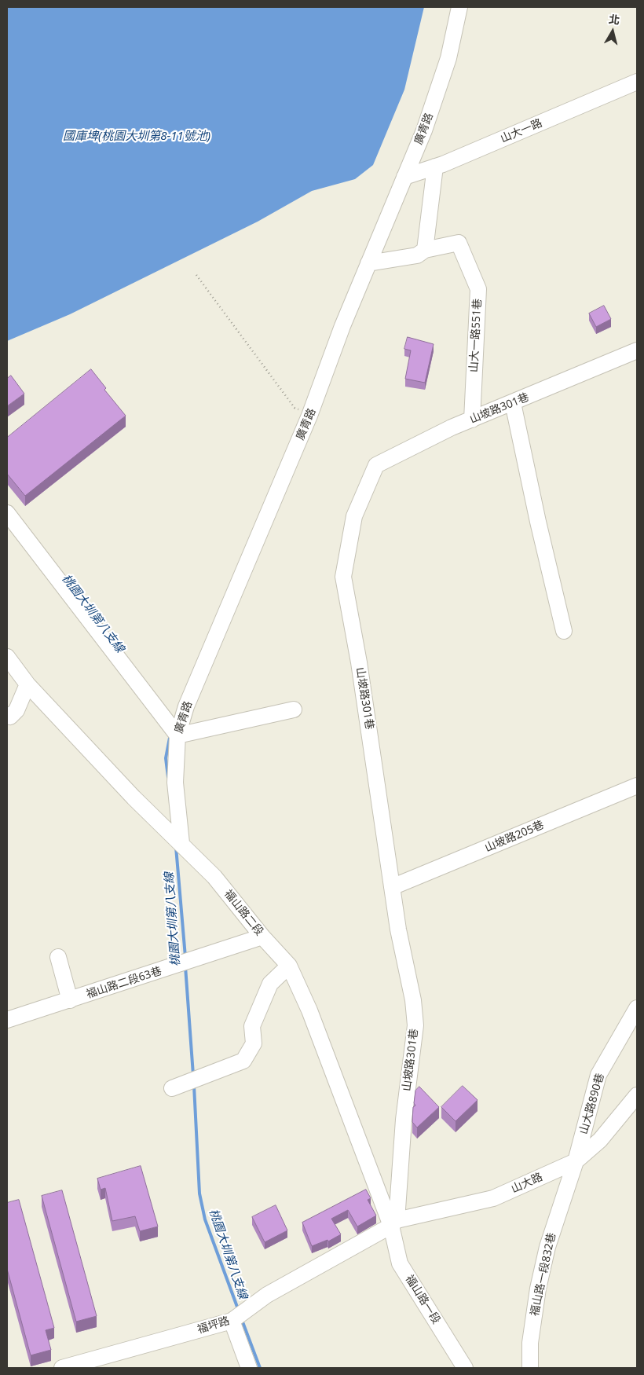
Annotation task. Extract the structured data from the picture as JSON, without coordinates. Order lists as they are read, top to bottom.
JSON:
{
  "streets": {
    "street": [
      "廣青路",
      "山大一路",
      "山大一路551巷",
      "山坡路301巷",
      "山坡路205巷",
      "福山路二段",
      "福山路二段63巷",
      "山大路890巷",
      "山大路",
      "福山路一段832巷",
      "福山路一段",
      "福坪路"
    ]
  },
  "crossings": [
    ["廣青路", "山大一路"],
    ["廣青路", "山大一路551巷"],
    ["廣青路", "福山路二段"],
    ["山大一路551巷", "山坡路301巷"],
    ["山坡路301巷", "山坡路205巷"],
    ["山坡路301巷", "福山路二段"],
    ["山坡路301巷", "山大路"],
    ["山坡路301巷", "福山路一段"],
    ["山坡路301巷", "福坪路"],
    ["福山路二段", "福山路二段63巷"],
    ["福山路二段", "山大路"],
    ["福山路二段", "福山路一段"],
    ["福山路二段", "福坪路"],
    ["山大路890巷", "山大路"],
    ["山大路890巷", "福山路一段832巷"],
    ["山大路", "福山路一段832巷"],
    ["山大路", "福山路一段"],
    ["山大路", "福坪路"],
    ["福山路一段", "福坪路"]
  ],
  "water": ["國庫埤(桃園大圳第8-11號池)", "桃園大圳第八支線"],
  "north": "top"
}
